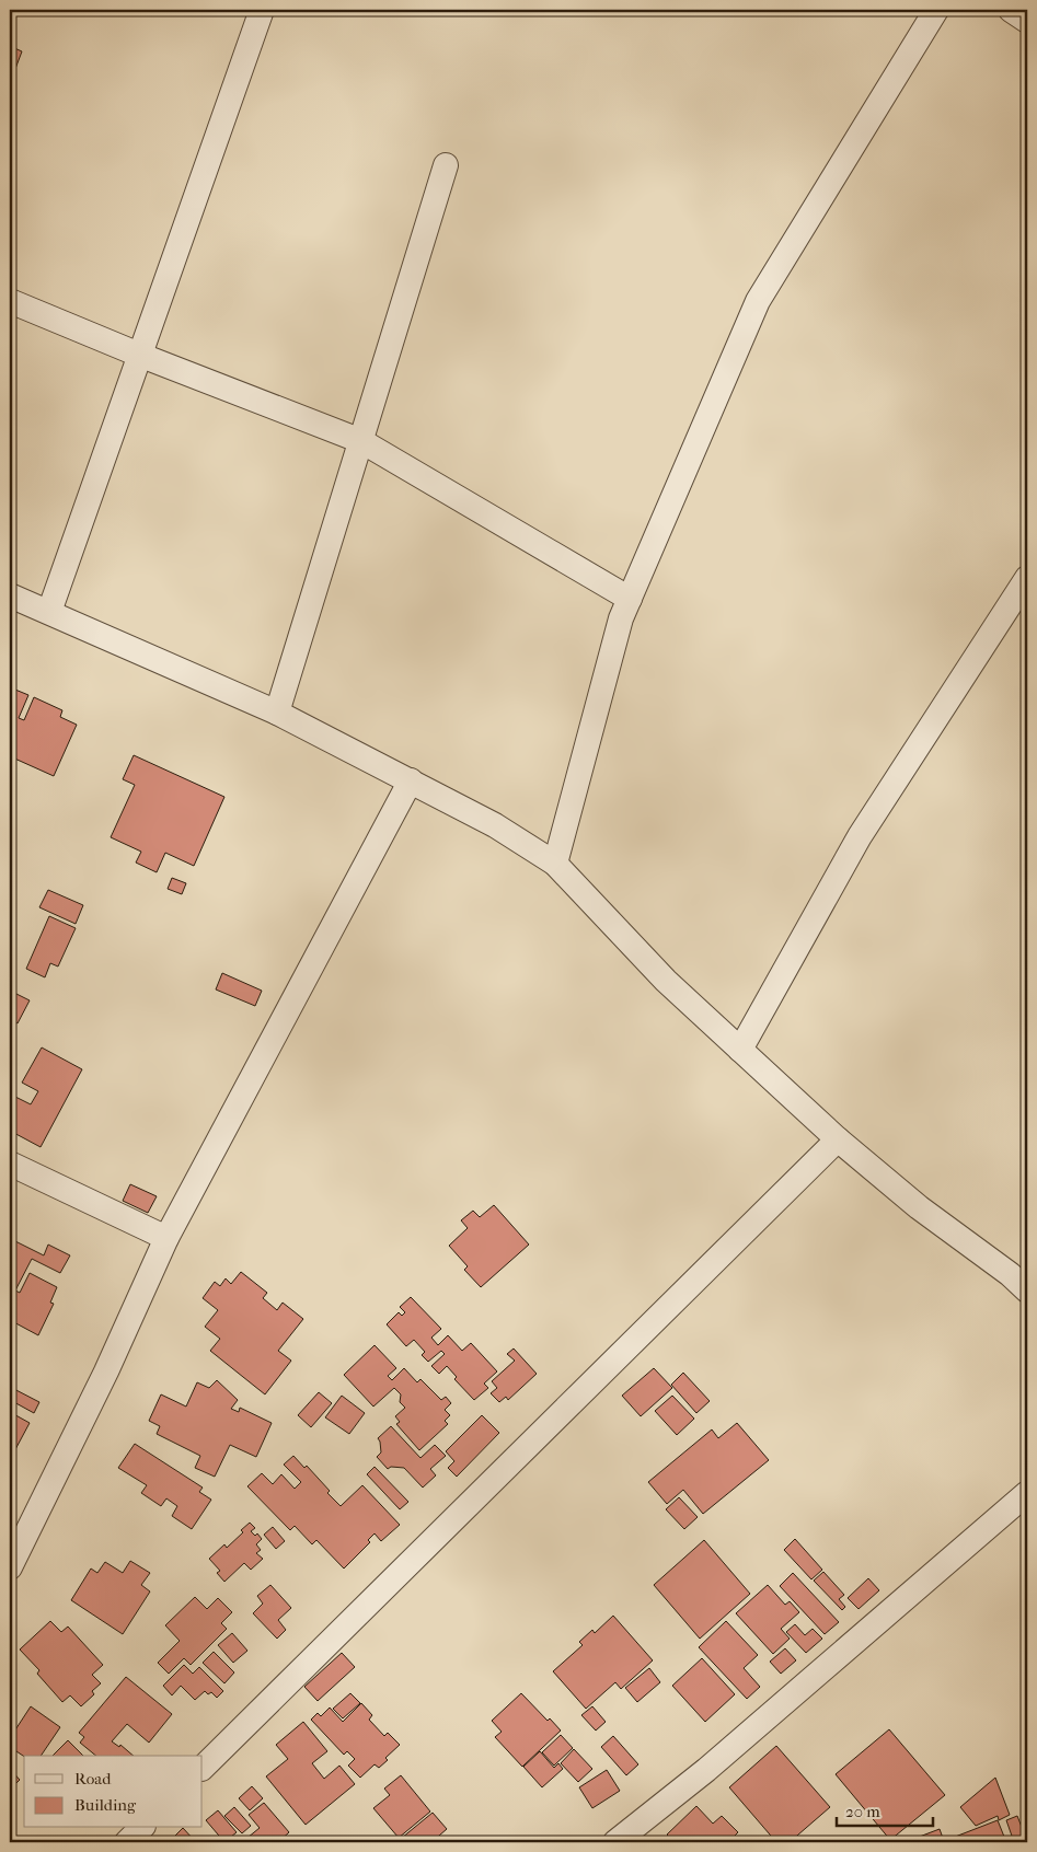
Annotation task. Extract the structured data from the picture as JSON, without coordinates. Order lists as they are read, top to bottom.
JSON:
{
  "legend": ["Road", "Building"],
  "scale_bar": "20 m"
}
